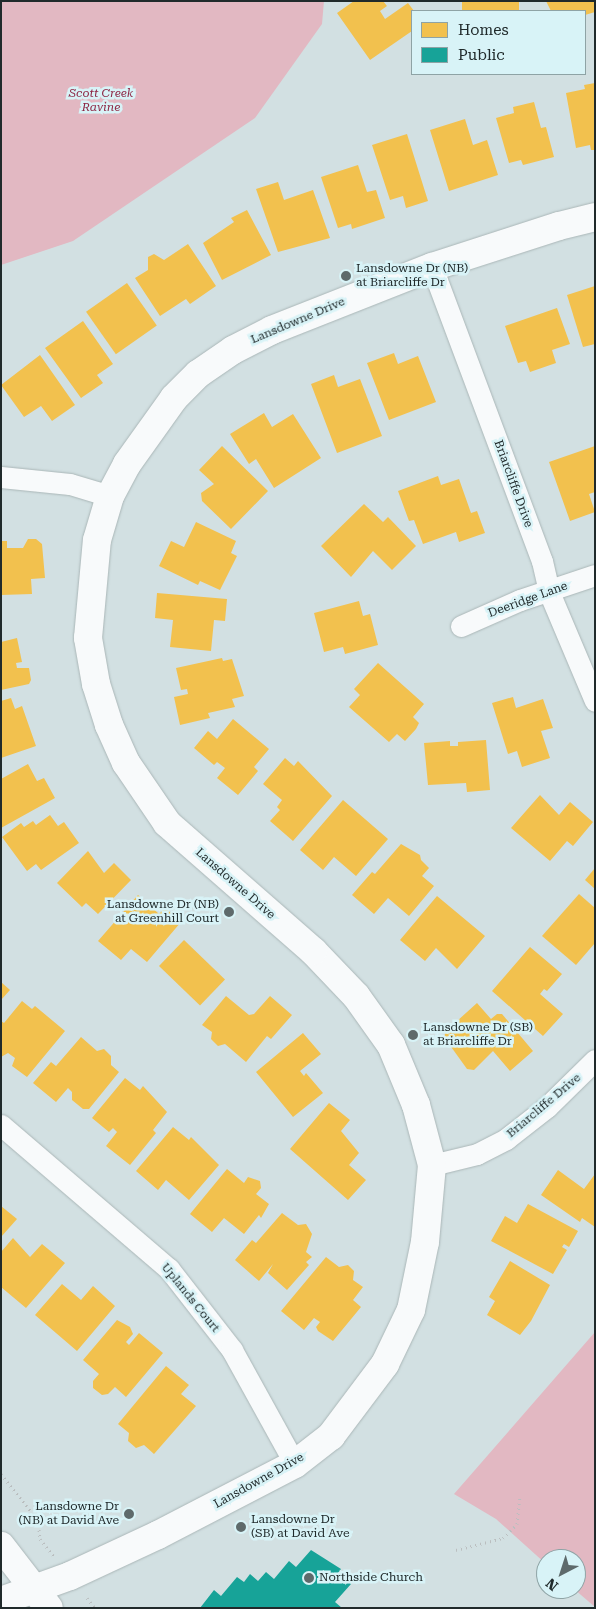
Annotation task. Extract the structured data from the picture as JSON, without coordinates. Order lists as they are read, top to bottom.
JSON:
{
  "streets": {
    "street": [
      "Lansdowne Drive",
      "Briarcliffe Drive",
      "Deeridge Lane",
      "Uplands Court"
    ]
  },
  "crossings": [
    ["Lansdowne Drive", "Briarcliffe Drive"],
    ["Lansdowne Drive", "Uplands Court"],
    ["Briarcliffe Drive", "Deeridge Lane"]
  ],
  "parks": ["Scott Creek Ravine"],
  "places": [
    "Lansdowne Dr (NB) at Briarcliffe Dr",
    "Lansdowne Dr (NB) at Greenhill Court",
    "Lansdowne Dr (SB) at Briarcliffe Dr",
    "Lansdowne Dr (NB) at David Ave",
    "Lansdowne Dr (SB) at David Ave",
    "Northside Church"
  ],
  "legend": ["Homes", "Public"],
  "north": "bottom left"
}
